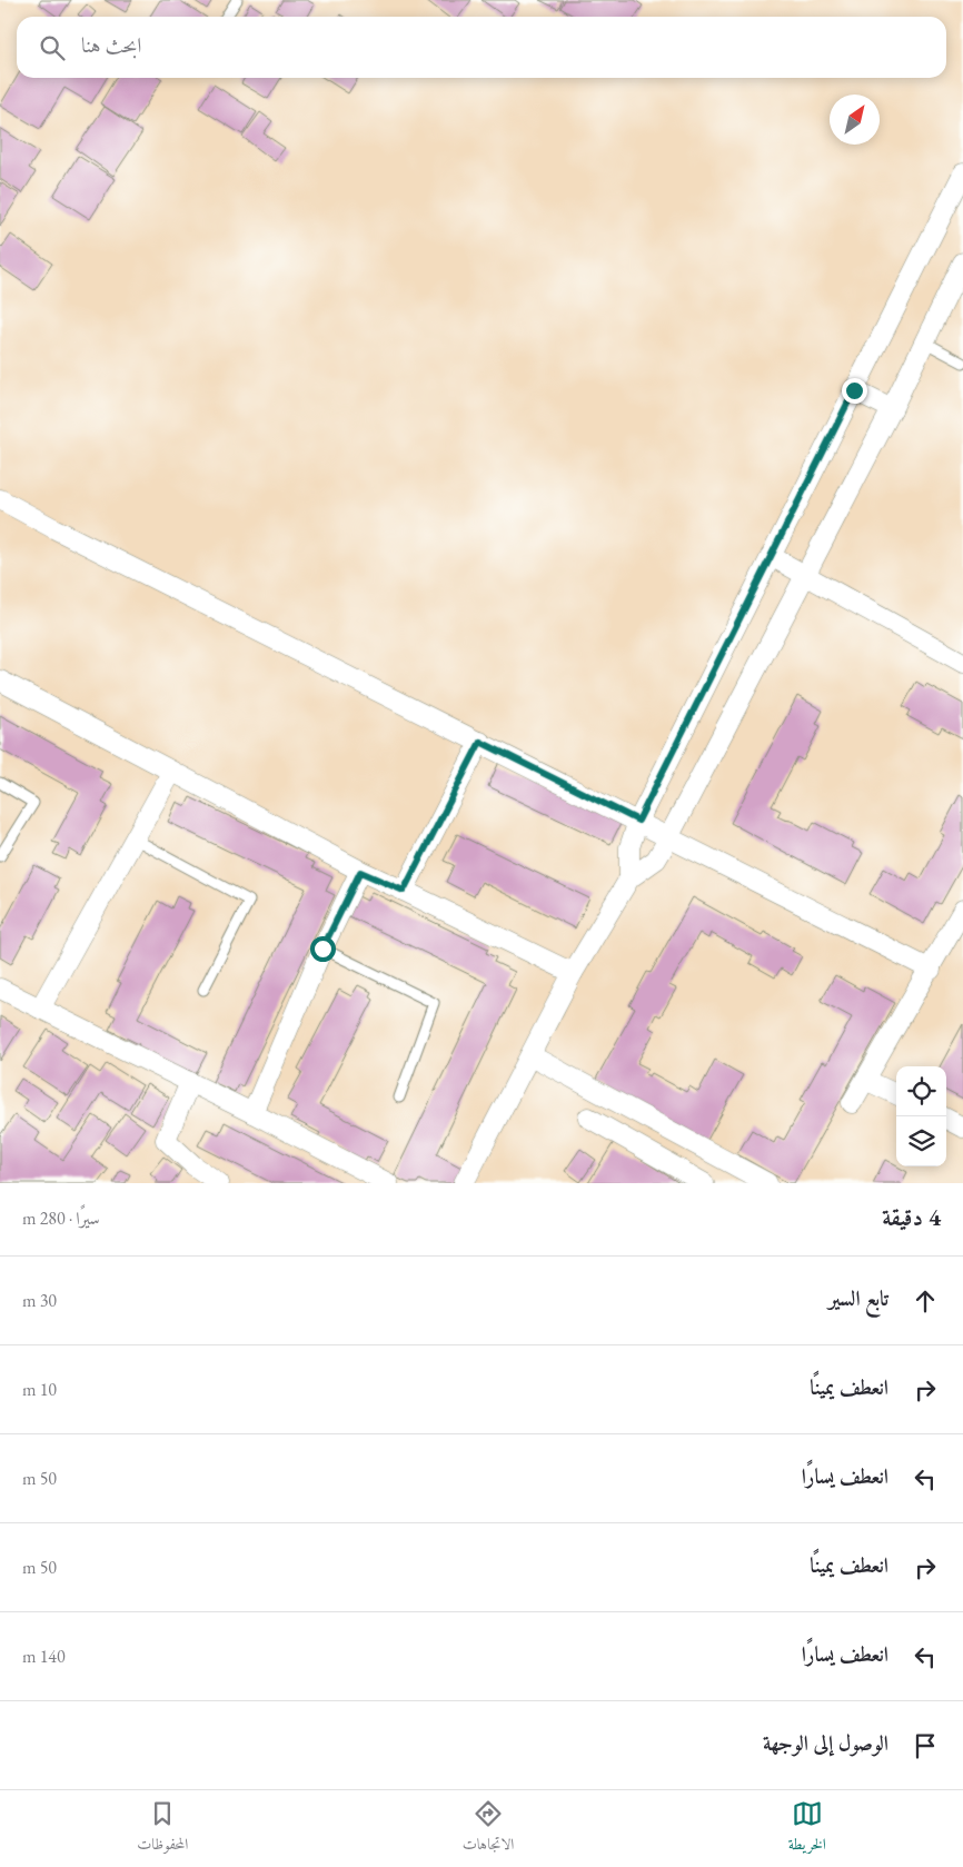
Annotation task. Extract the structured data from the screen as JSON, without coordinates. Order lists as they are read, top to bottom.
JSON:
{
  "north": "top right",
  "page": {
    "search": "ابحث هنا",
    "heading": ["4 دقيقة", "سيرًا · 280 m"],
    "list": [
      ["تابع السير", "30 m"],
      ["انعطف يمينًا", "10 m"],
      ["انعطف يسارًا", "50 m"],
      ["انعطف يمينًا", "50 m"],
      ["انعطف يسارًا", "140 m"],
      "الوصول إلى الوجهة"
    ],
    "nav": ["الخريطة", "الاتجاهات", "المحفوظات"]
  }
}
